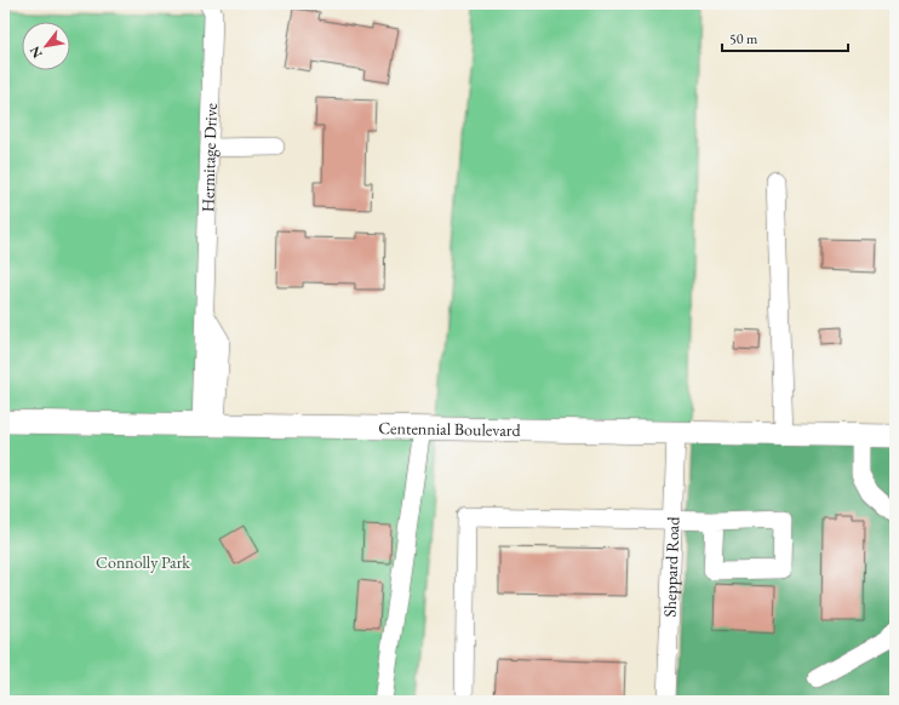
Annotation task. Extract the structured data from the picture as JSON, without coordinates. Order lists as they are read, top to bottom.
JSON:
{
  "streets": {
    "main road": ["Centennial Boulevard"],
    "street": ["Hermitage Drive", "Sheppard Road"]
  },
  "crossings": [
    ["Hermitage Drive", "Centennial Boulevard"],
    ["Centennial Boulevard", "Sheppard Road"]
  ],
  "parks": ["Connolly Park"],
  "scale_bar": "50 m",
  "north": "bottom left"
}
